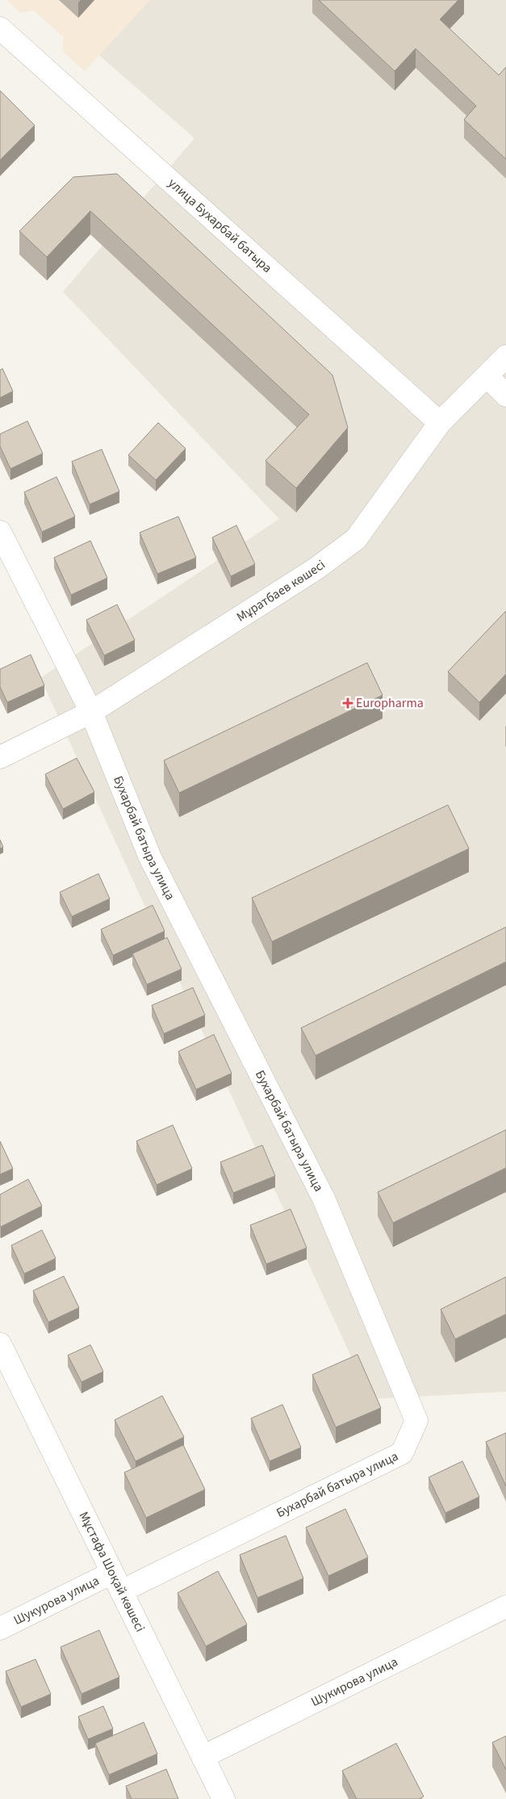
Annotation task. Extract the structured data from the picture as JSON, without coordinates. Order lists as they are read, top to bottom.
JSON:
{
  "streets": {
    "street": [
      "улица Бухарбай батыра",
      "Мұратбаев көшесі",
      "Бухарбай батыра улица",
      "Мұстафа Шоқай көшесі",
      "Шукурова улица",
      "Шукирова улица"
    ]
  },
  "crossings": [
    ["улица Бухарбай батыра", "Мұратбаев көшесі"],
    ["Мұратбаев көшесі", "Бухарбай батыра улица"],
    ["Бухарбай батыра улица", "Мұстафа Шоқай көшесі"],
    ["Бухарбай батыра улица", "Шукурова улица"],
    ["Мұстафа Шоқай көшесі", "Шукурова улица"],
    ["Мұстафа Шоқай көшесі", "Шукирова улица"]
  ],
  "places": {
    "health": ["Europharma"]
  }
}
